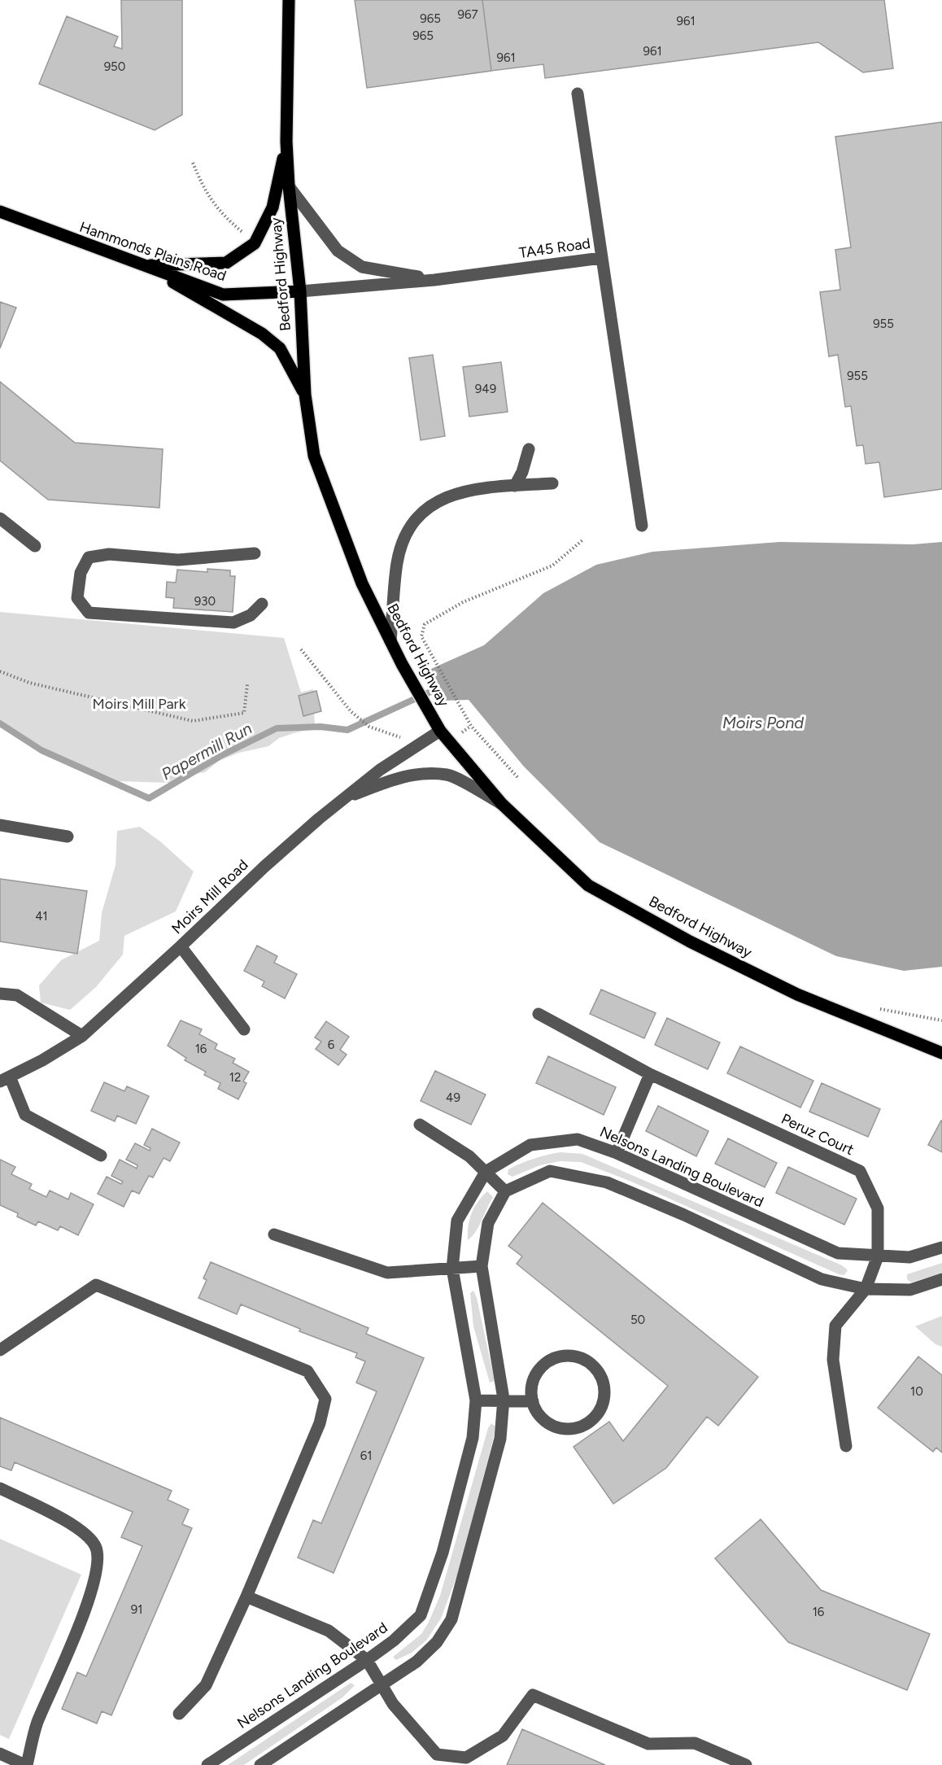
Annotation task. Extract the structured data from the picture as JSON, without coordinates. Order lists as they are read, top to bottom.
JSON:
{
  "streets": {
    "main road": ["Hammonds Plains Road", "Bedford Highway"],
    "street": [
      "TA45 Road",
      "Moirs Mill Road",
      "Peruz Court",
      "Nelsons Landing Boulevard"
    ]
  },
  "crossings": [
    ["TA45 Road", "Hammonds Plains Road"],
    ["TA45 Road", "Bedford Highway"],
    ["Hammonds Plains Road", "Bedford Highway"],
    ["Bedford Highway", "Moirs Mill Road"],
    ["Peruz Court", "Nelsons Landing Boulevard"]
  ],
  "water": ["Moirs Pond", "Papermill Run"],
  "parks": ["Moirs Mill Park"],
  "house_numbers": [
    "967",
    "965",
    "961",
    "965",
    "961",
    "961",
    "950",
    "955",
    "955",
    "949",
    "930",
    "41",
    "6",
    "16",
    "12",
    "49",
    "50",
    "10",
    "61",
    "91",
    "16"
  ]
}
